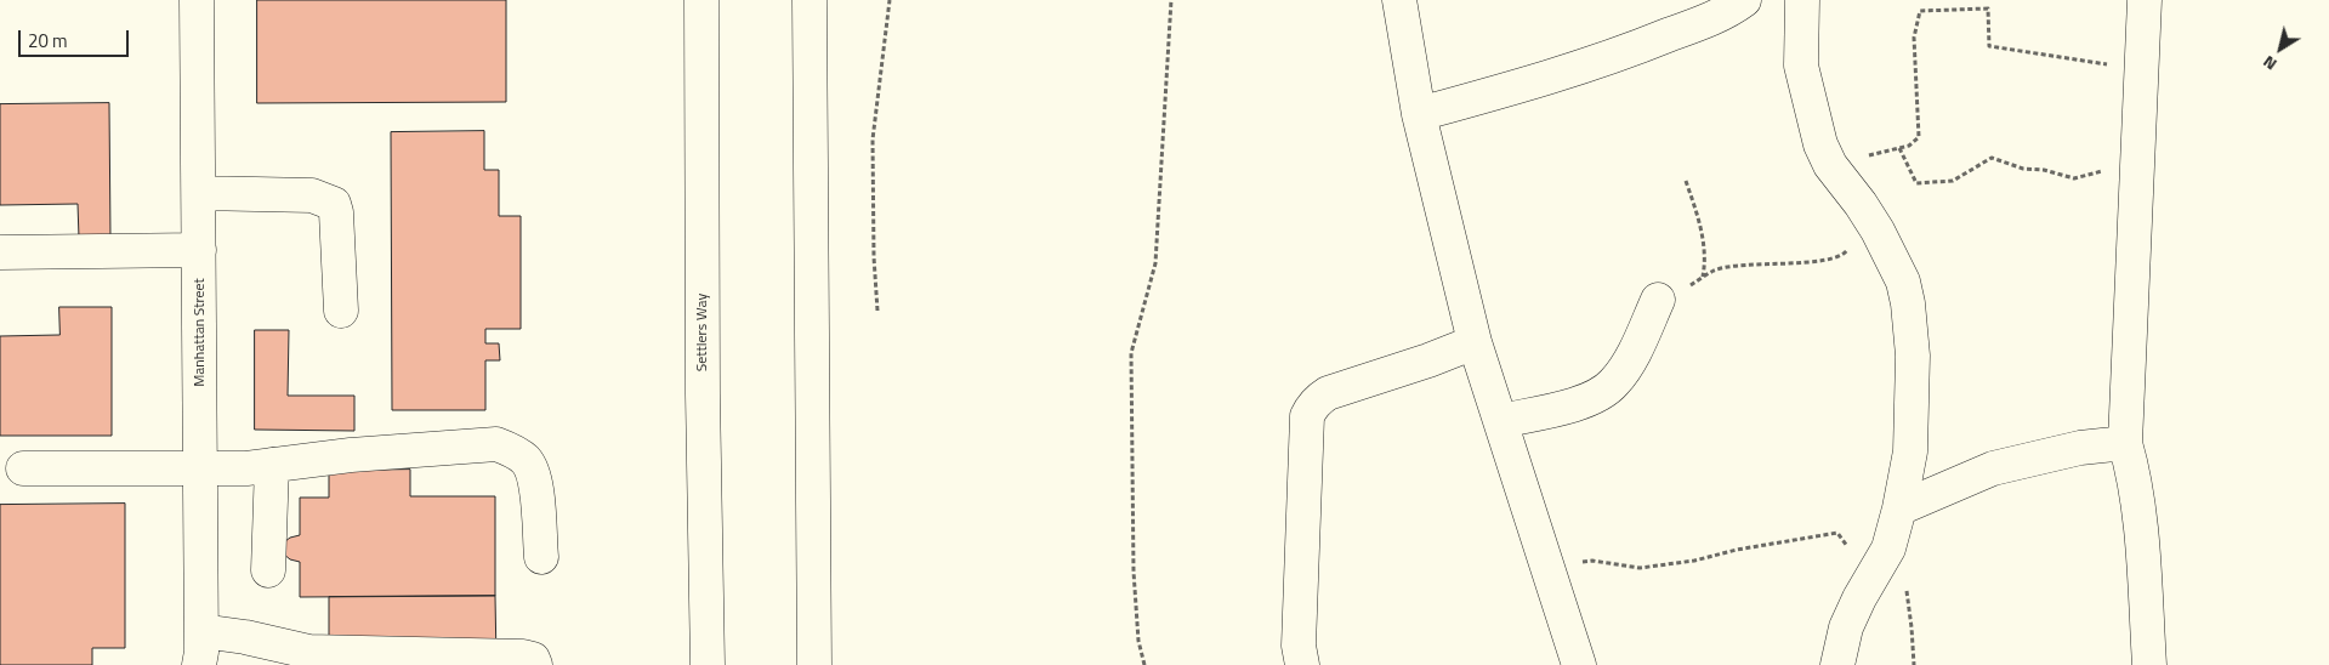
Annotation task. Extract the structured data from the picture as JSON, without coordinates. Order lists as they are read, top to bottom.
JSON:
{
  "streets": {
    "main road": ["Manhattan Street", "Settlers Way"]
  },
  "scale_bar": "20 m",
  "north": "bottom left"
}
